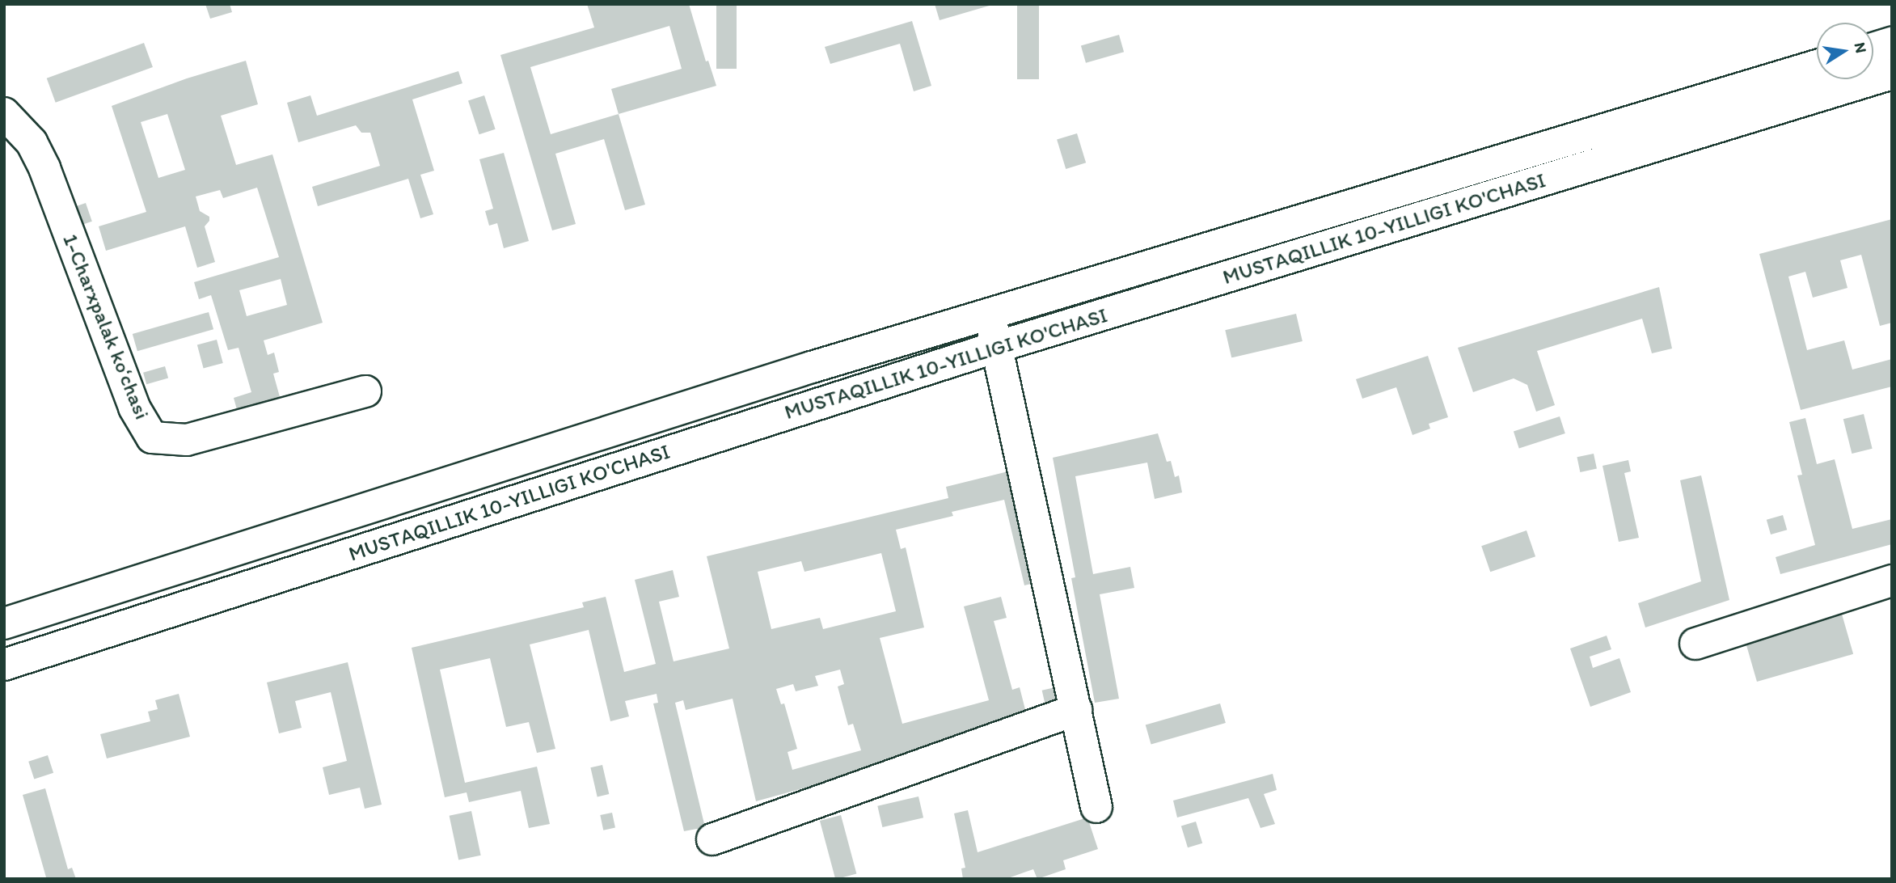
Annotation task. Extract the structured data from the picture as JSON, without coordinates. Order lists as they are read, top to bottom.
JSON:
{
  "streets": {
    "main road": ["MUSTAQILLIK 10-YILLIGI KO'CHASI", "1-Charxpalak koʻchasi"]
  },
  "north": "right"
}
